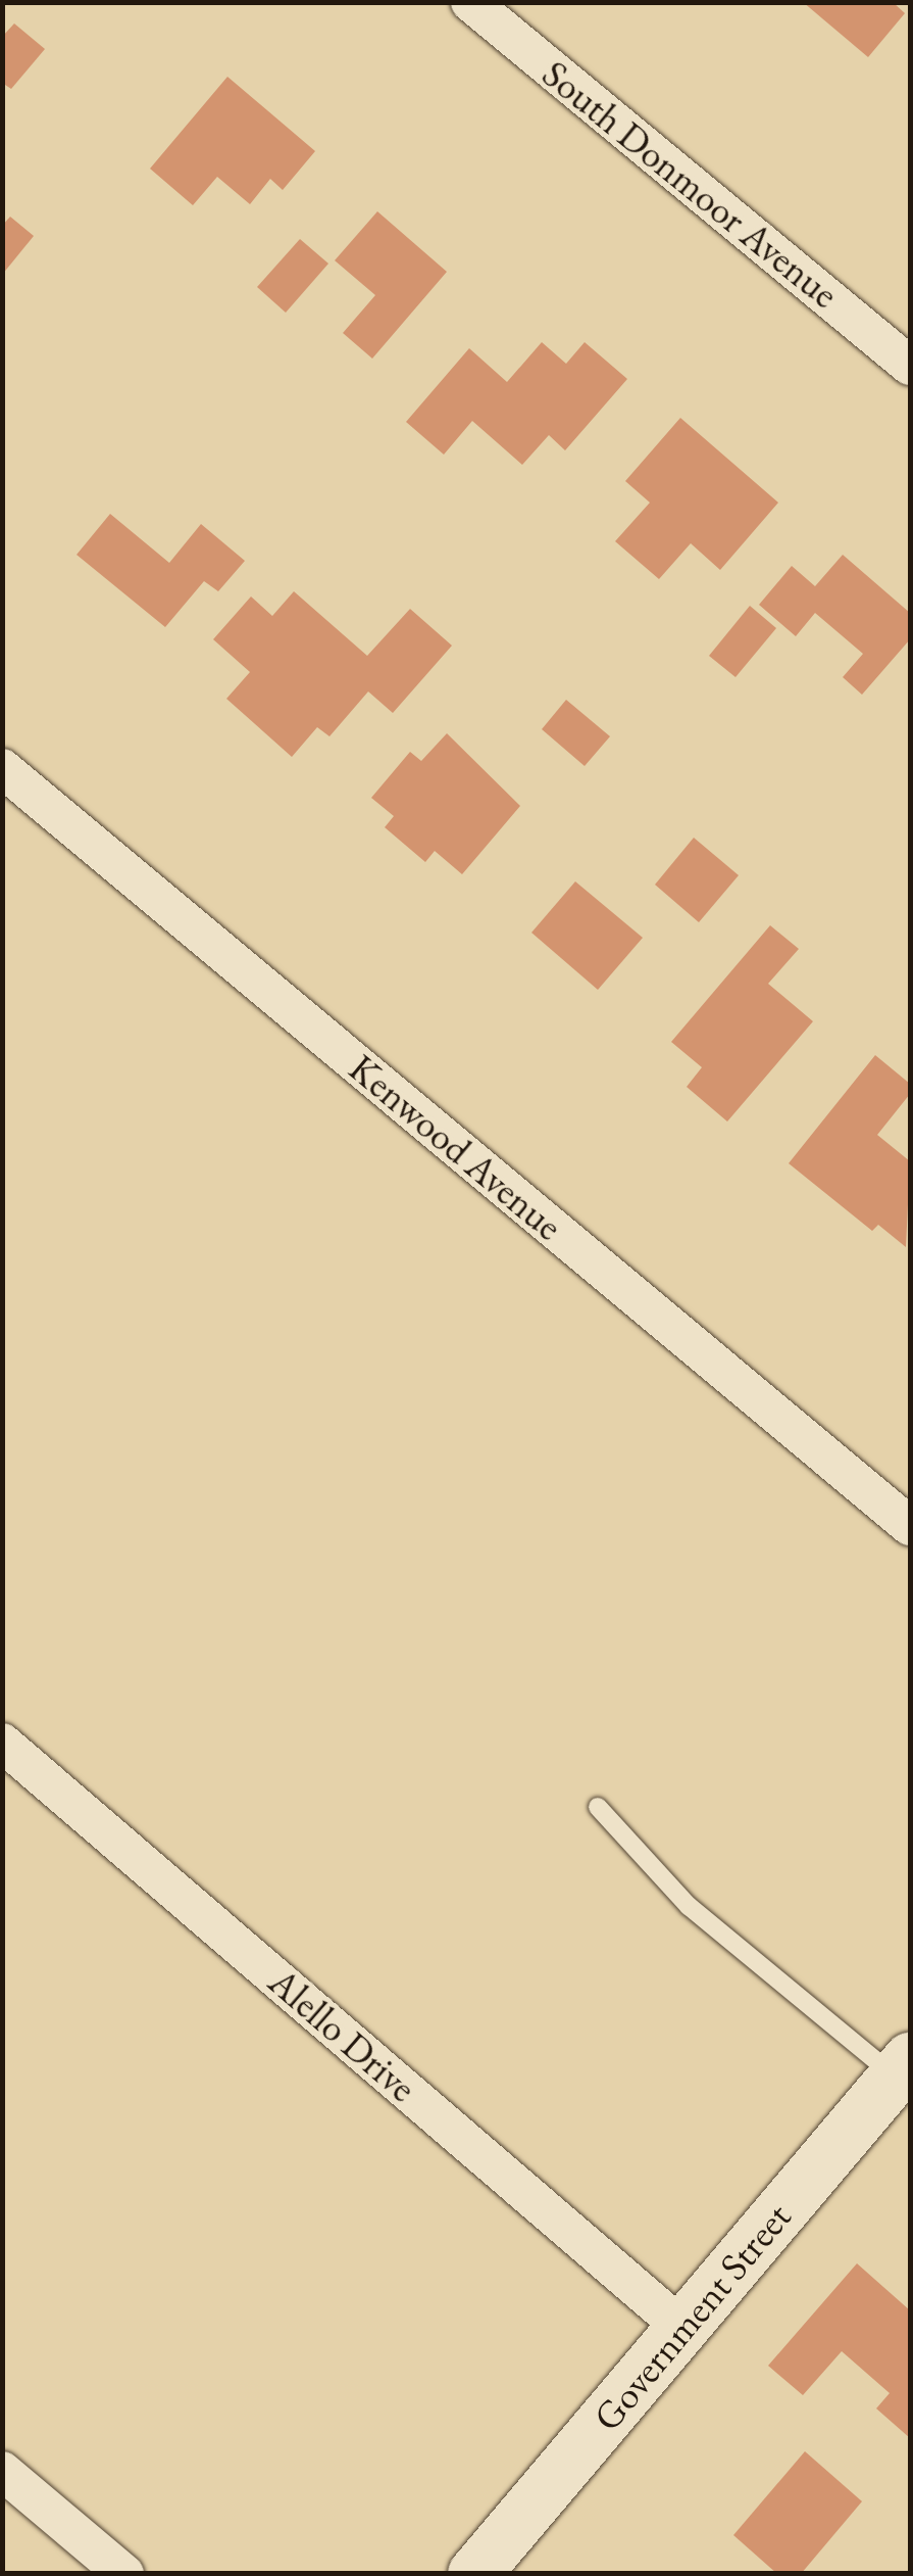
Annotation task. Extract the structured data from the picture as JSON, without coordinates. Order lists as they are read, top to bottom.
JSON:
{
  "streets": {
    "main road": ["Government Street"],
    "street": ["South Donmoor Avenue", "Kenwood Avenue", "Alello Drive"]
  },
  "crossings": [
    ["Alello Drive", "Government Street"]
  ]
}
